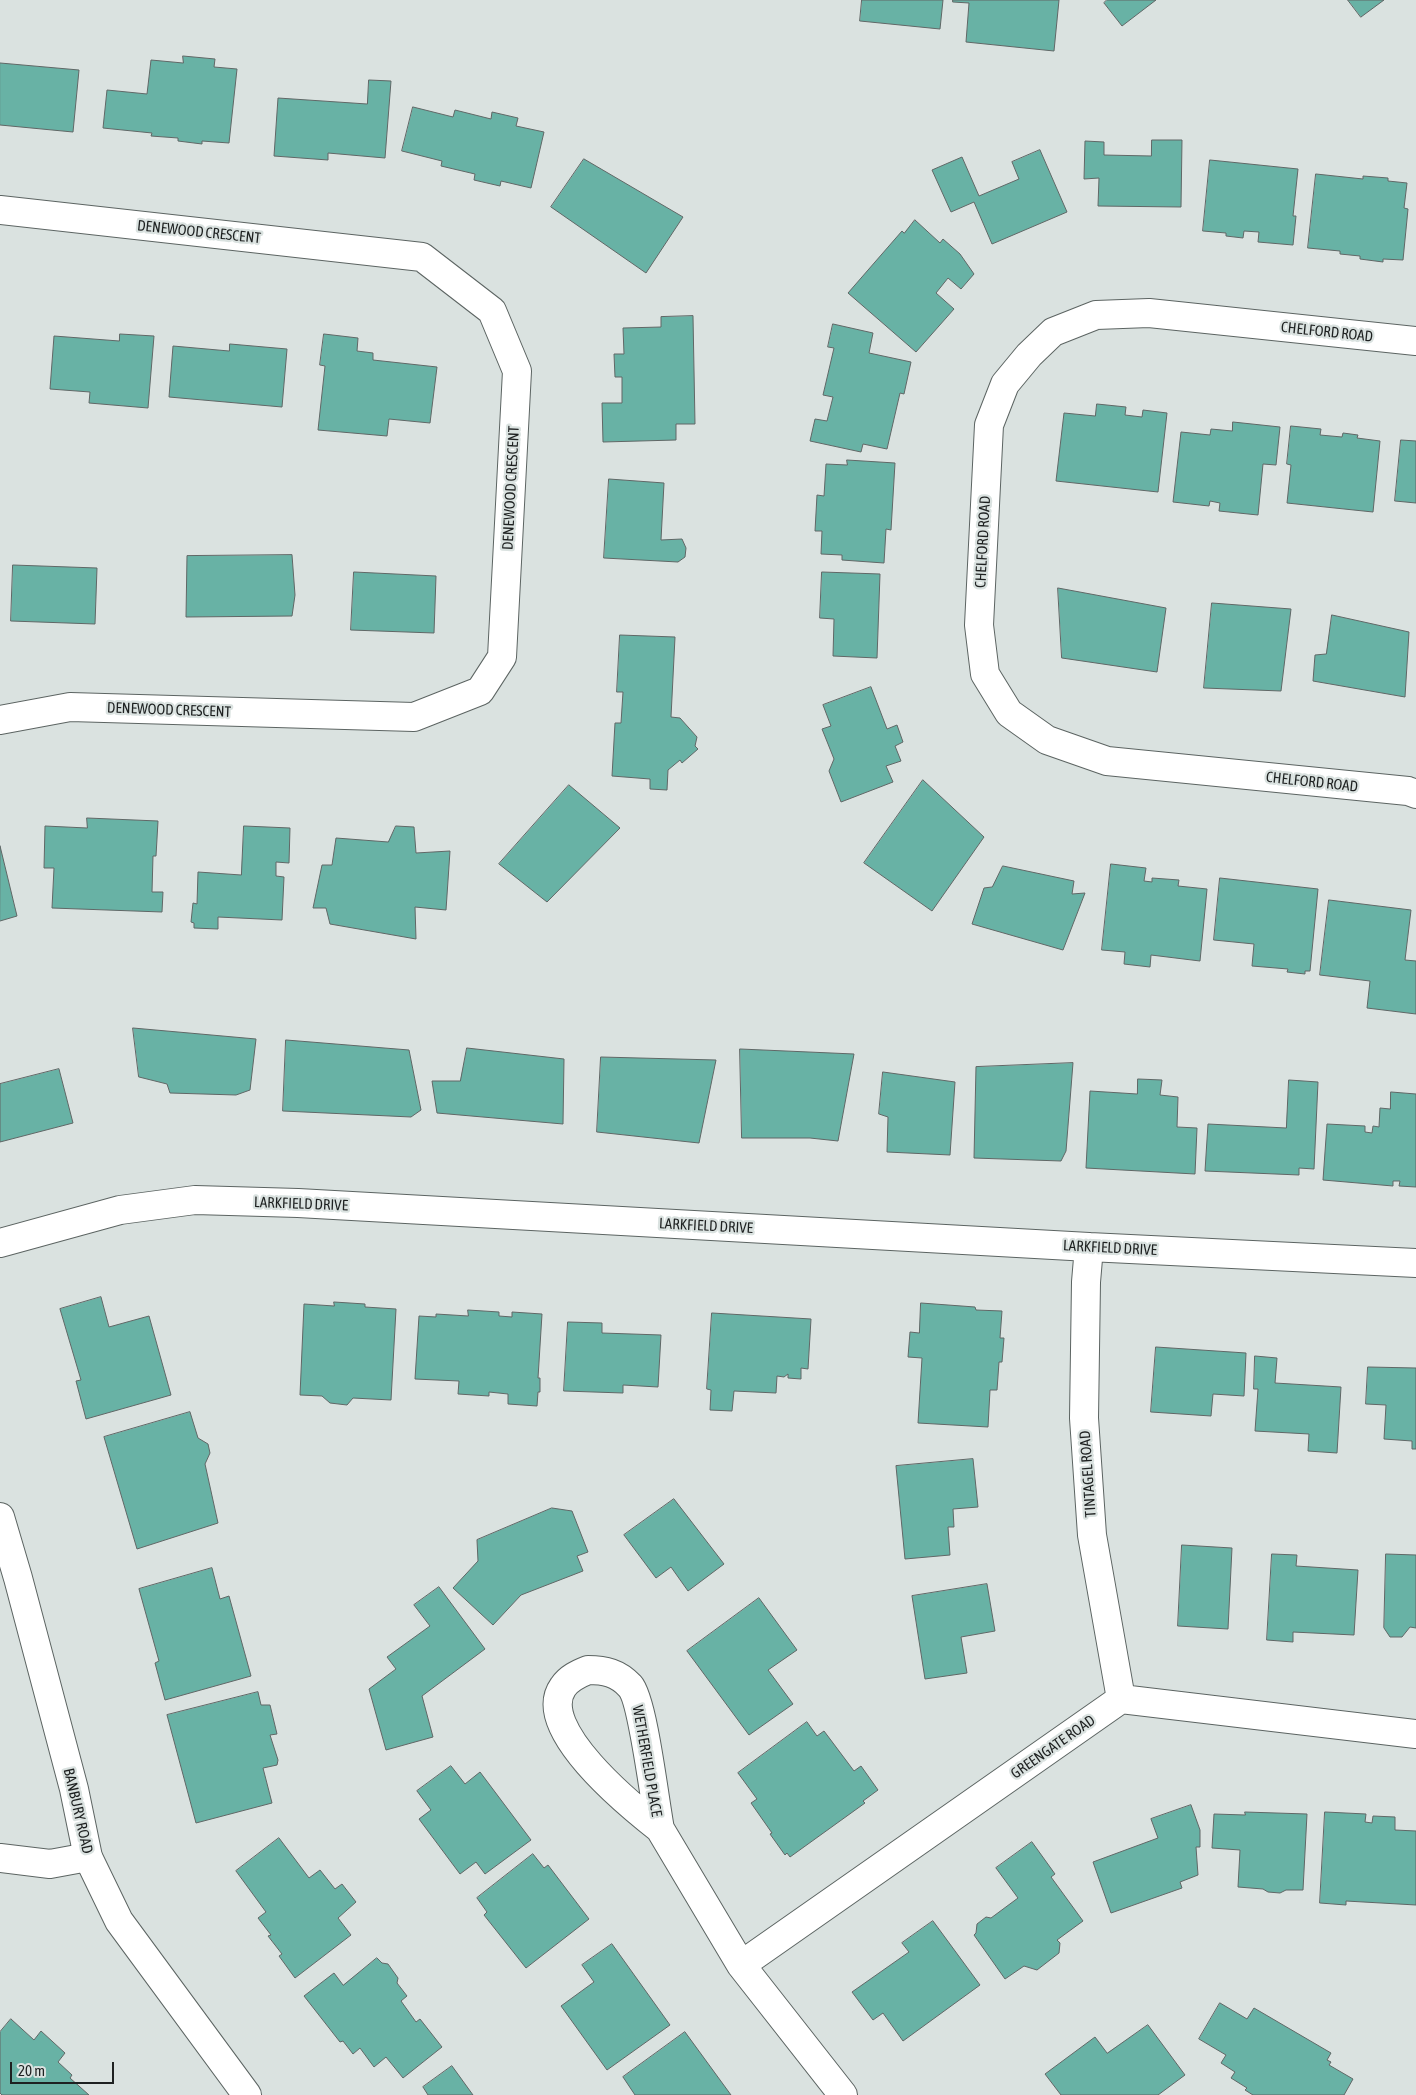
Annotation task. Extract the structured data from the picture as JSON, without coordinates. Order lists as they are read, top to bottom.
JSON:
{
  "streets": {
    "street": [
      "DENEWOOD CRESCENT",
      "CHELFORD ROAD",
      "LARKFIELD DRIVE",
      "TINTAGEL ROAD",
      "GREENGATE ROAD",
      "WETHERFIELD PLACE",
      "BANBURY ROAD"
    ]
  },
  "crossings": [
    ["LARKFIELD DRIVE", "TINTAGEL ROAD"],
    ["TINTAGEL ROAD", "GREENGATE ROAD"],
    ["GREENGATE ROAD", "WETHERFIELD PLACE"]
  ],
  "scale_bar": "20 m"
}
